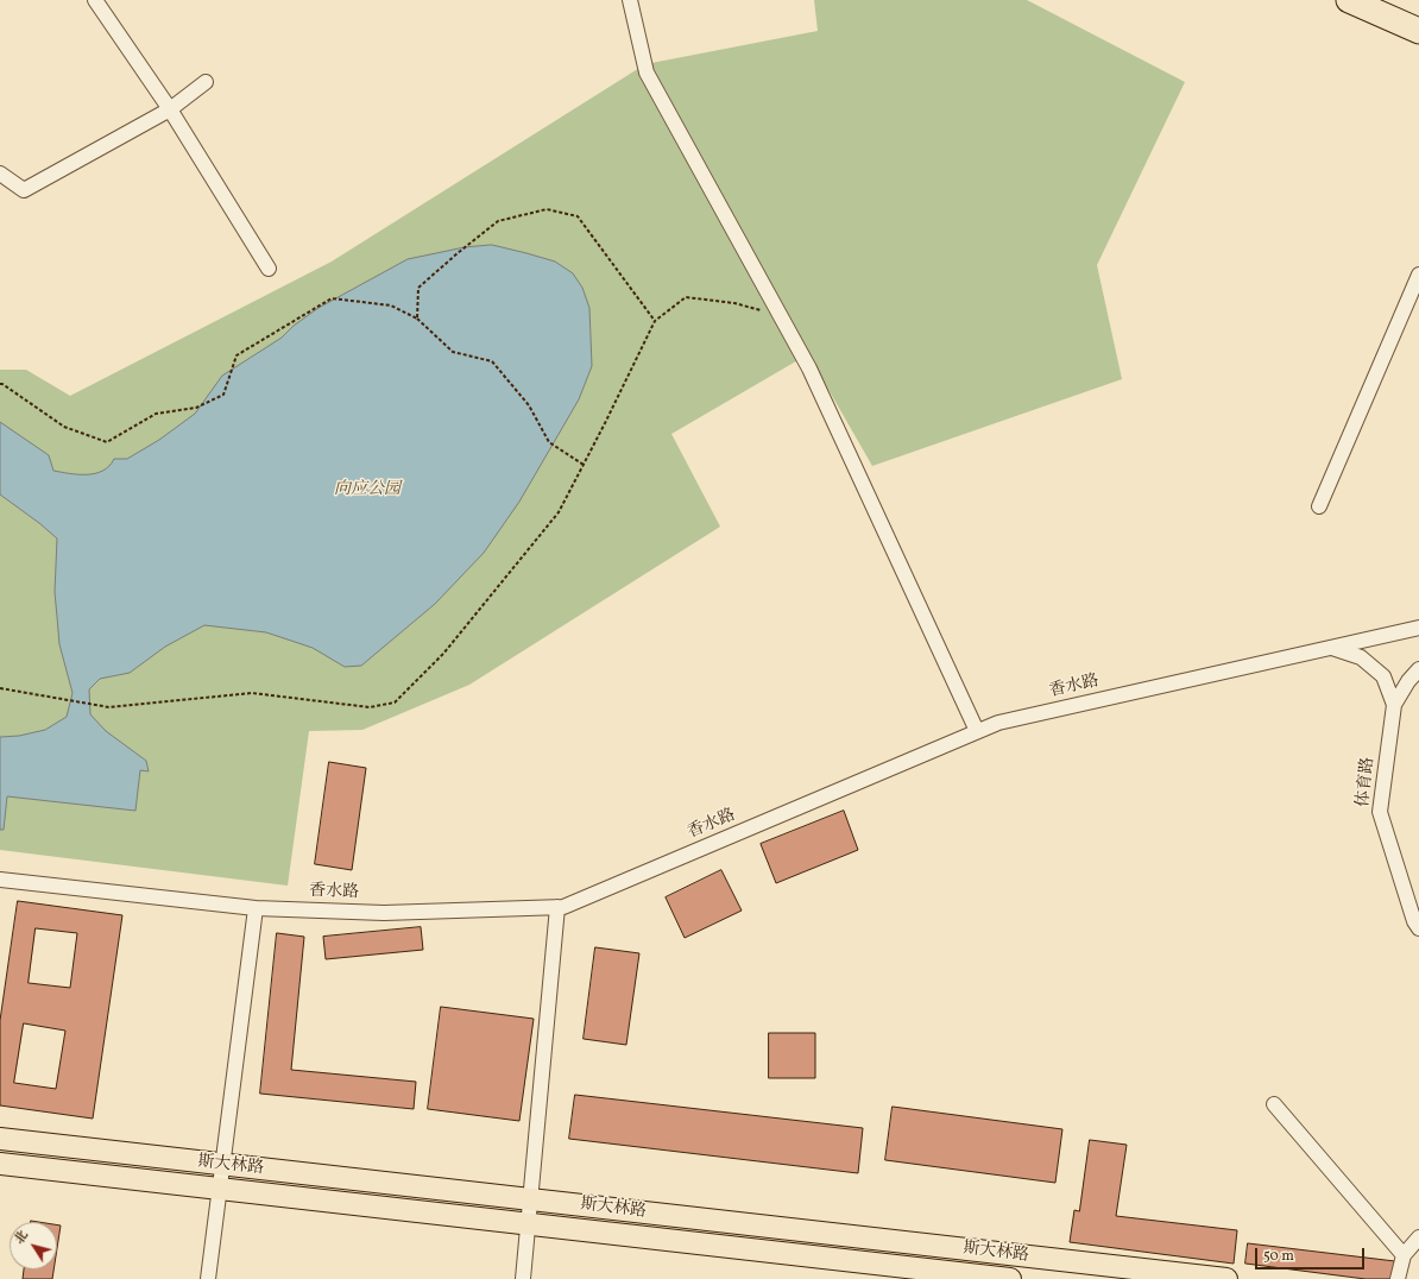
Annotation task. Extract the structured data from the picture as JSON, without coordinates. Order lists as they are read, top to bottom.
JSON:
{
  "streets": {
    "main road": ["斯大林路"],
    "street": ["香水路", "体育路"]
  },
  "parks": ["向应公园"],
  "scale_bar": "50 m",
  "north": "top left"
}
